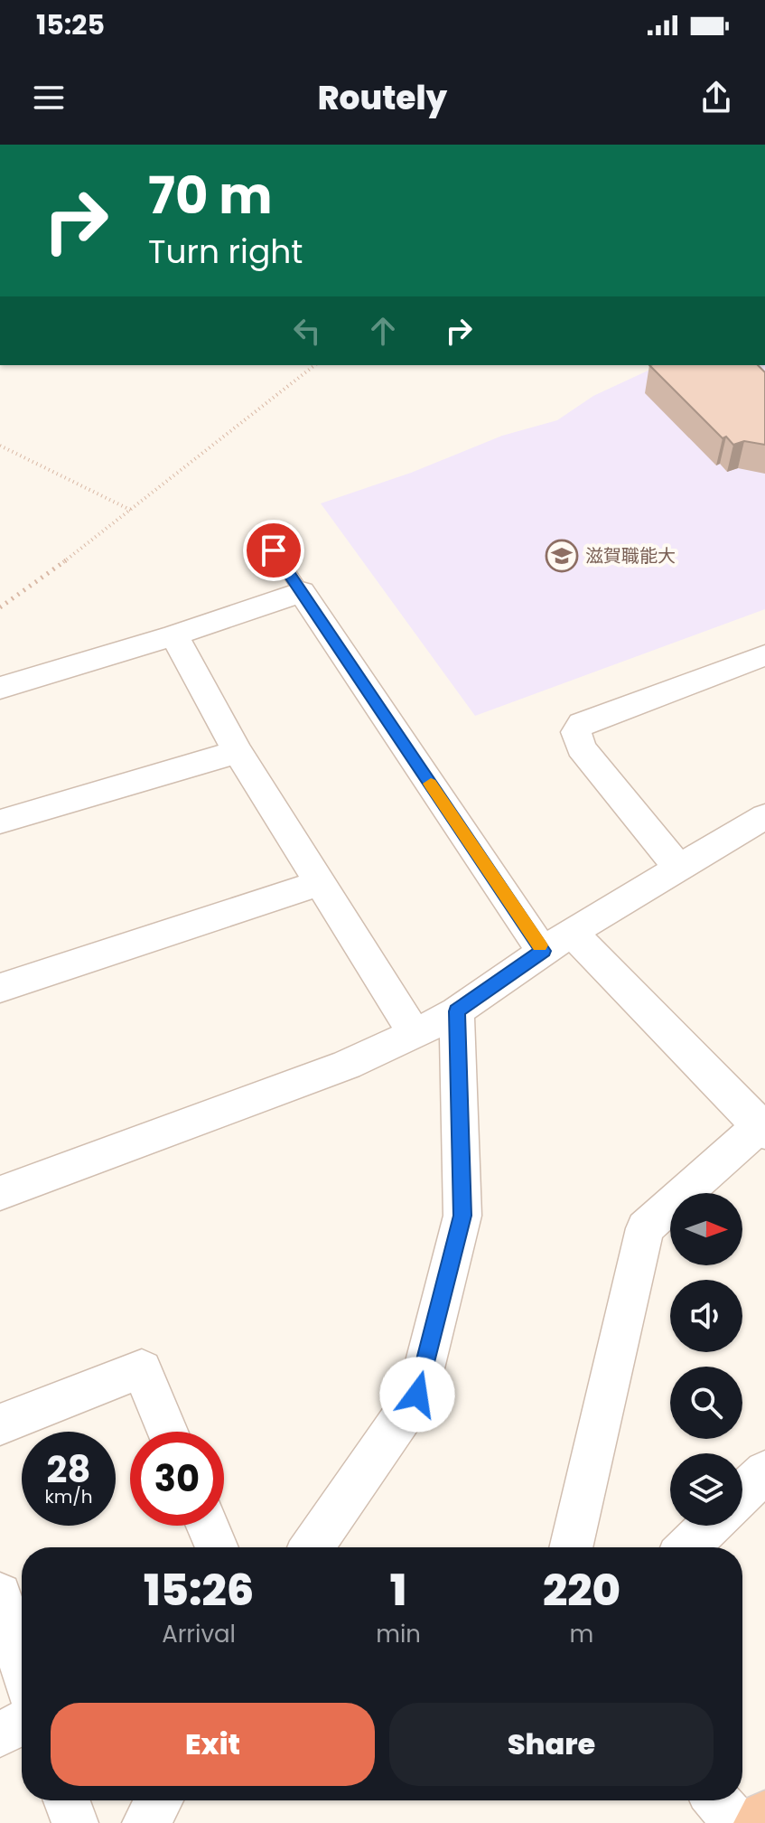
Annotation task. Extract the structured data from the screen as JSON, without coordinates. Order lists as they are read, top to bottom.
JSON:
{
  "places": {
    "school or university": ["滋賀職能大"]
  },
  "north": "right",
  "page": {
    "status": "15:25",
    "header": "Routely",
    "turn": ["70 m", "Turn right"],
    "speed": "28 km/h",
    "limit": "30",
    "eta": [
      "15:26",
      "Arrival",
      "1",
      "min",
      "220",
      "m"
    ],
    "buttons": ["Exit", "Share"]
  }
}
